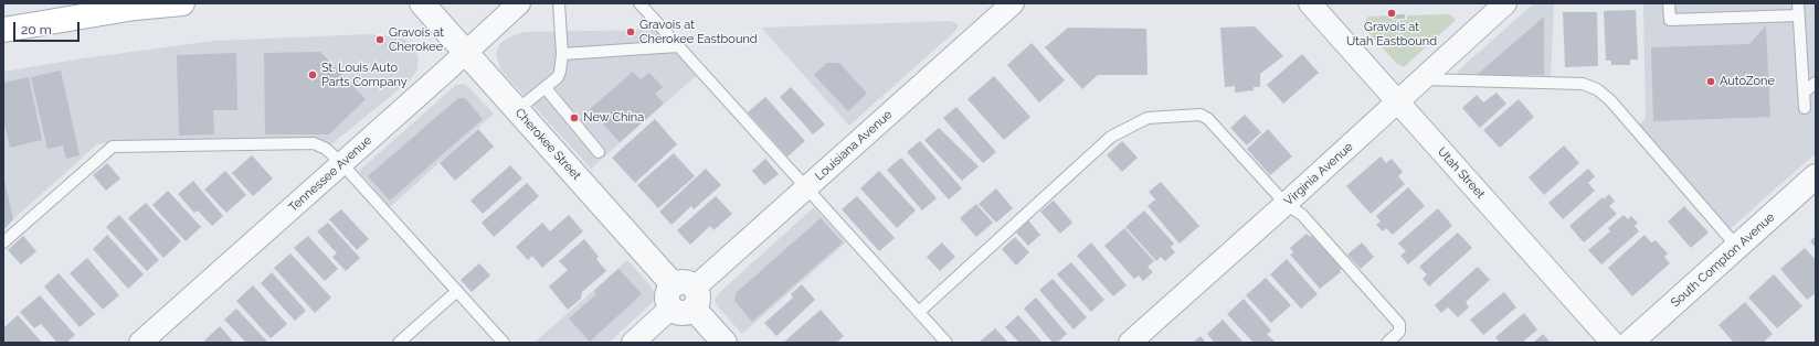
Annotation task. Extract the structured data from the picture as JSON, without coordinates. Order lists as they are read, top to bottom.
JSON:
{
  "streets": {
    "street": [
      "Cherokee Street",
      "Louisiana Avenue",
      "Utah Street",
      "Tennessee Avenue",
      "Virginia Avenue",
      "South Compton Avenue"
    ]
  },
  "crossings": [
    ["Cherokee Street", "Louisiana Avenue"],
    ["Cherokee Street", "Tennessee Avenue"],
    ["Utah Street", "Virginia Avenue"]
  ],
  "places": [
    "Gravois at Utah Eastbound",
    "Gravois at Cherokee Eastbound",
    "Gravois at Cherokee",
    "St. Louis Auto Parts Company",
    "AutoZone",
    "New China"
  ],
  "scale_bar": "20 m"
}
